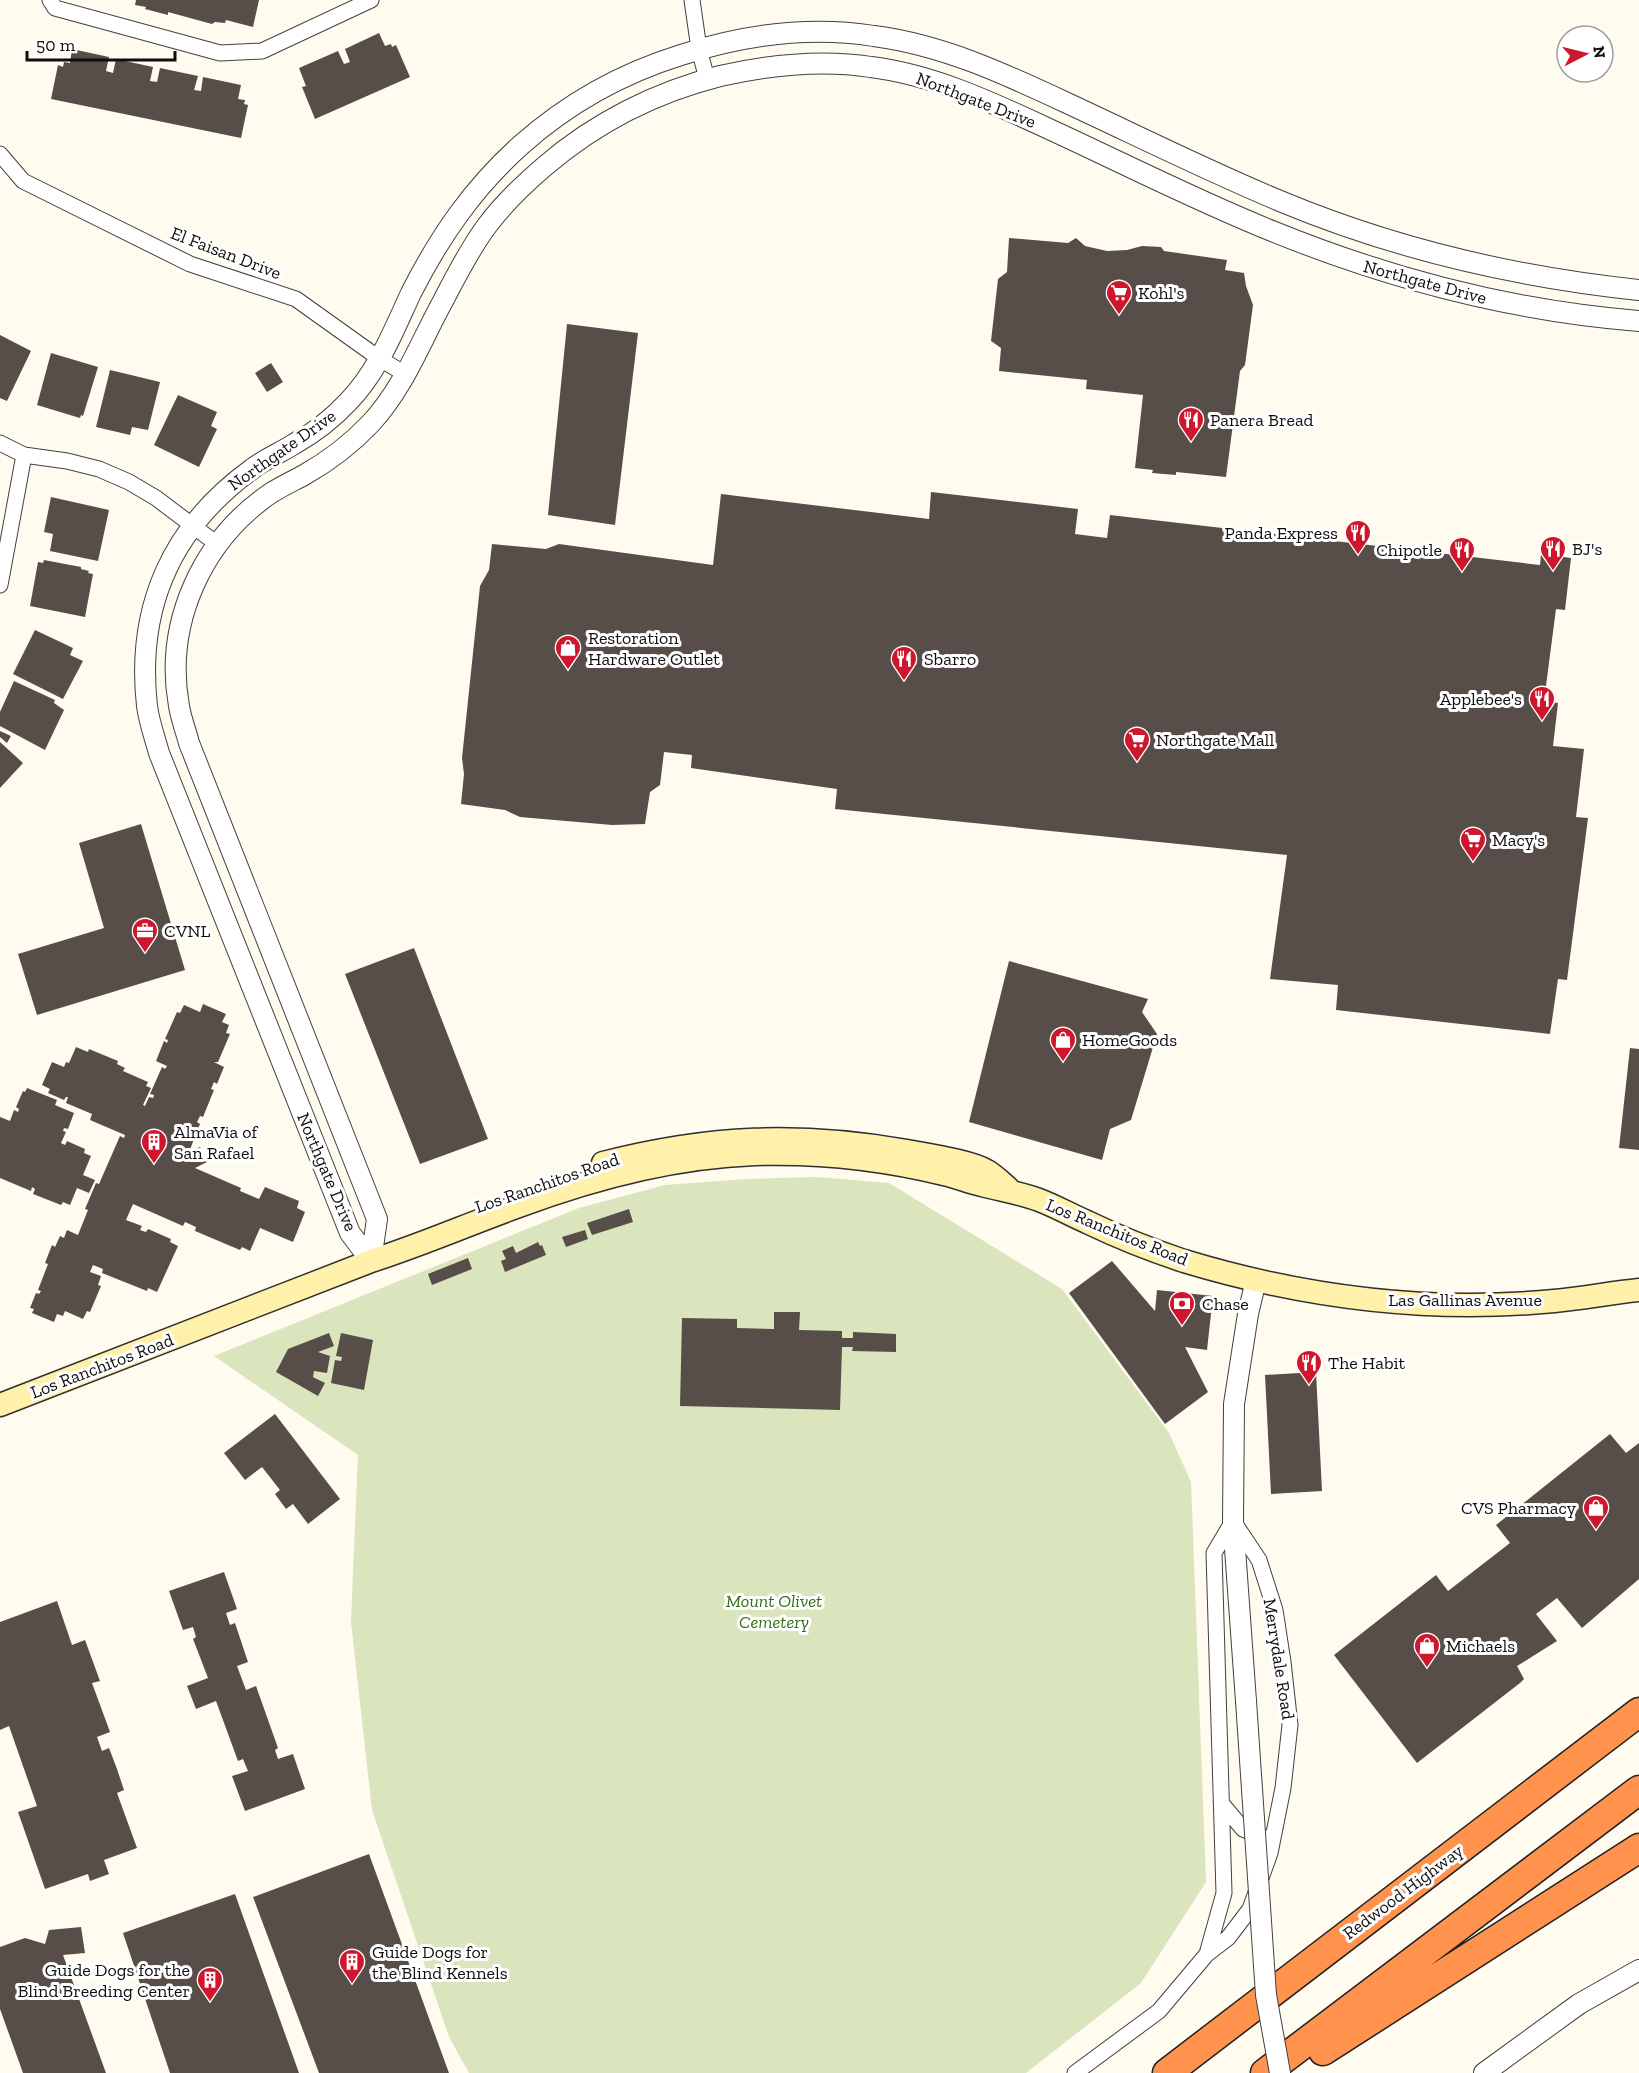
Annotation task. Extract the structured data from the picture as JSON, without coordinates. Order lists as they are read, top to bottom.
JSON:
{
  "streets": {
    "highway": ["Redwood Highway"],
    "main road": ["Los Ranchitos Road", "Las Gallinas Avenue"],
    "street": ["Northgate Drive", "El Faisan Drive", "Merrydale Road"]
  },
  "crossings": [
    ["Northgate Drive", "El Faisan Drive"],
    ["Northgate Drive", "Los Ranchitos Road"],
    ["Los Ranchitos Road", "Las Gallinas Avenue"],
    ["Los Ranchitos Road", "Merrydale Road"],
    ["Las Gallinas Avenue", "Merrydale Road"]
  ],
  "parks": ["Mount Olivet Cemetery"],
  "places": {
    "supermarket": ["Kohl's", "Northgate Mall", "Macy's"],
    "restaurant": [
      "Panera Bread",
      "Panda Express",
      "BJ's",
      "Chipotle",
      "Sbarro",
      "Applebee's",
      "The Habit"
    ],
    "shop": [
      "Restoration Hardware Outlet",
      "HomeGoods",
      "CVS Pharmacy",
      "Michaels"
    ],
    "office": ["CVNL"],
    "building": ["AlmaVia of San Rafael", "Guide Dogs for the Blind Kennels", "Guide Dogs for the Blind Breeding Center"],
    "bank": ["Chase"]
  },
  "scale_bar": "50 m",
  "north": "right"
}
